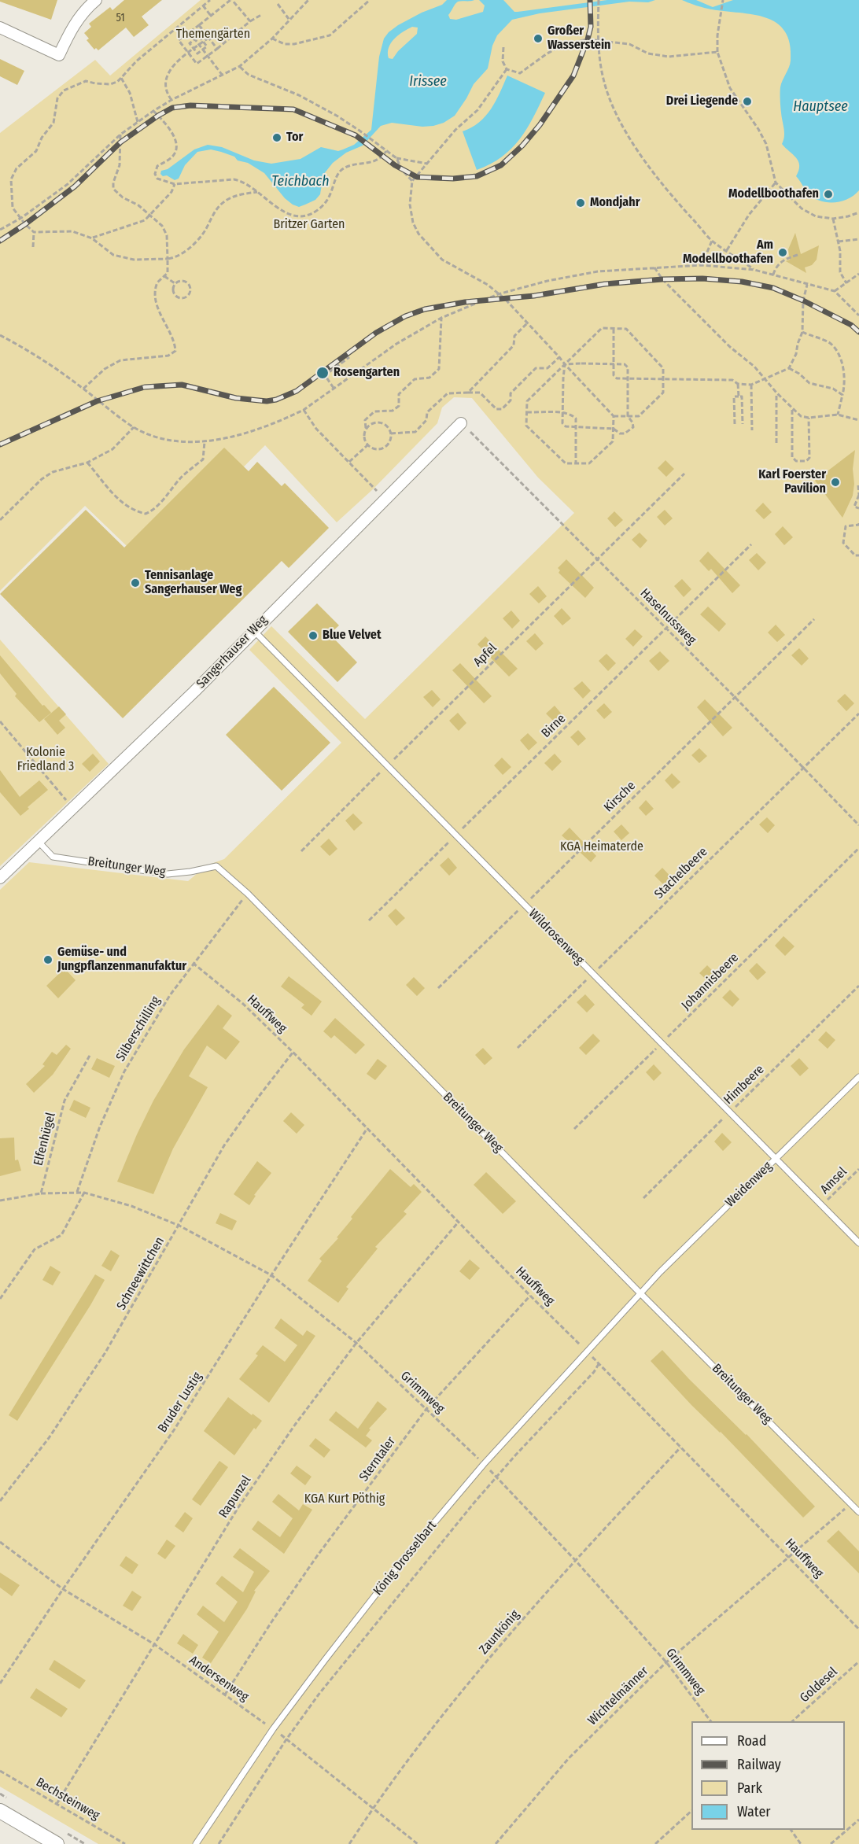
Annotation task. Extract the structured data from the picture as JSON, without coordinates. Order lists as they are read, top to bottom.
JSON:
{
  "streets": {
    "street": ["Sangerhauser Weg"],
    "lane": [
      "Breitunger Weg",
      "Wildrosenweg",
      "Weidenweg",
      "König Drosselbart"
    ],
    "path": [
      "Haselnussweg",
      "Apfel",
      "Birne",
      "Kirsche",
      "Stachelbeere",
      "Johannisbeere",
      "Hauffweg",
      "Silberschilling",
      "Himbeere",
      "Elfenhügel",
      "Amsel",
      "Schneewittchen",
      "Grimmweg",
      "Bruder Lustig",
      "Sterntaler",
      "Rapunzel",
      "Zaunkönig",
      "Andersenweg",
      "Goldesel",
      "Wichtelmänner",
      "Bechsteinweg"
    ]
  },
  "crossings": [
    ["Haselnussweg", "Sangerhauser Weg"],
    ["Haselnussweg", "Apfel"],
    ["Haselnussweg", "Birne"],
    ["Haselnussweg", "Kirsche"],
    ["Haselnussweg", "Stachelbeere"],
    ["Sangerhauser Weg", "Breitunger Weg"],
    ["Sangerhauser Weg", "Wildrosenweg"],
    ["Apfel", "Wildrosenweg"],
    ["Birne", "Wildrosenweg"],
    ["Kirsche", "Wildrosenweg"],
    ["Breitunger Weg", "Silberschilling"],
    ["Breitunger Weg", "Weidenweg"],
    ["Breitunger Weg", "König Drosselbart"],
    ["Breitunger Weg", "Wichtelmänner"],
    ["Stachelbeere", "Wildrosenweg"],
    ["Wildrosenweg", "Johannisbeere"],
    ["Wildrosenweg", "Himbeere"],
    ["Wildrosenweg", "Amsel"],
    ["Wildrosenweg", "Weidenweg"],
    ["Hauffweg", "Silberschilling"],
    ["Hauffweg", "Schneewittchen"],
    ["Hauffweg", "Bruder Lustig"],
    ["Hauffweg", "Sterntaler"],
    ["Hauffweg", "Rapunzel"],
    ["Hauffweg", "König Drosselbart"],
    ["Hauffweg", "Zaunkönig"],
    ["Hauffweg", "Wichtelmänner"],
    ["Silberschilling", "Grimmweg"],
    ["Elfenhügel", "Grimmweg"],
    ["Weidenweg", "König Drosselbart"],
    ["Schneewittchen", "Grimmweg"],
    ["Grimmweg", "Bruder Lustig"],
    ["Grimmweg", "Sterntaler"],
    ["Grimmweg", "Rapunzel"],
    ["Grimmweg", "König Drosselbart"],
    ["Grimmweg", "Zaunkönig"],
    ["Grimmweg", "Wichtelmänner"],
    ["Bruder Lustig", "Andersenweg"],
    ["Sterntaler", "Andersenweg"],
    ["Rapunzel", "Andersenweg"],
    ["Rapunzel", "Bechsteinweg"],
    ["König Drosselbart", "Andersenweg"],
    ["Zaunkönig", "Andersenweg"]
  ],
  "water": ["Irissee", "Hauptsee", "Teichbach"],
  "parks": [
    "Themengärten",
    "Britzer Garten",
    "Kolonie Friedland 3",
    "KGA Heimaterde",
    "KGA Kurt Pöthig"
  ],
  "places": [
    "Großer Wasserstein",
    "Drei Liegende",
    "Tor",
    "Modellboothafen",
    "Mondjahr",
    "Am Modellboothafen",
    "Rosengarten",
    "Karl Foerster Pavilion",
    "Tennisanlage Sangerhauser Weg",
    "Blue Velvet",
    "Gemüse- und Jungpflanzenmanufaktur"
  ],
  "house_numbers": ["51"],
  "legend": [
    "Road",
    "Railway",
    "Park",
    "Water"
  ]
}
